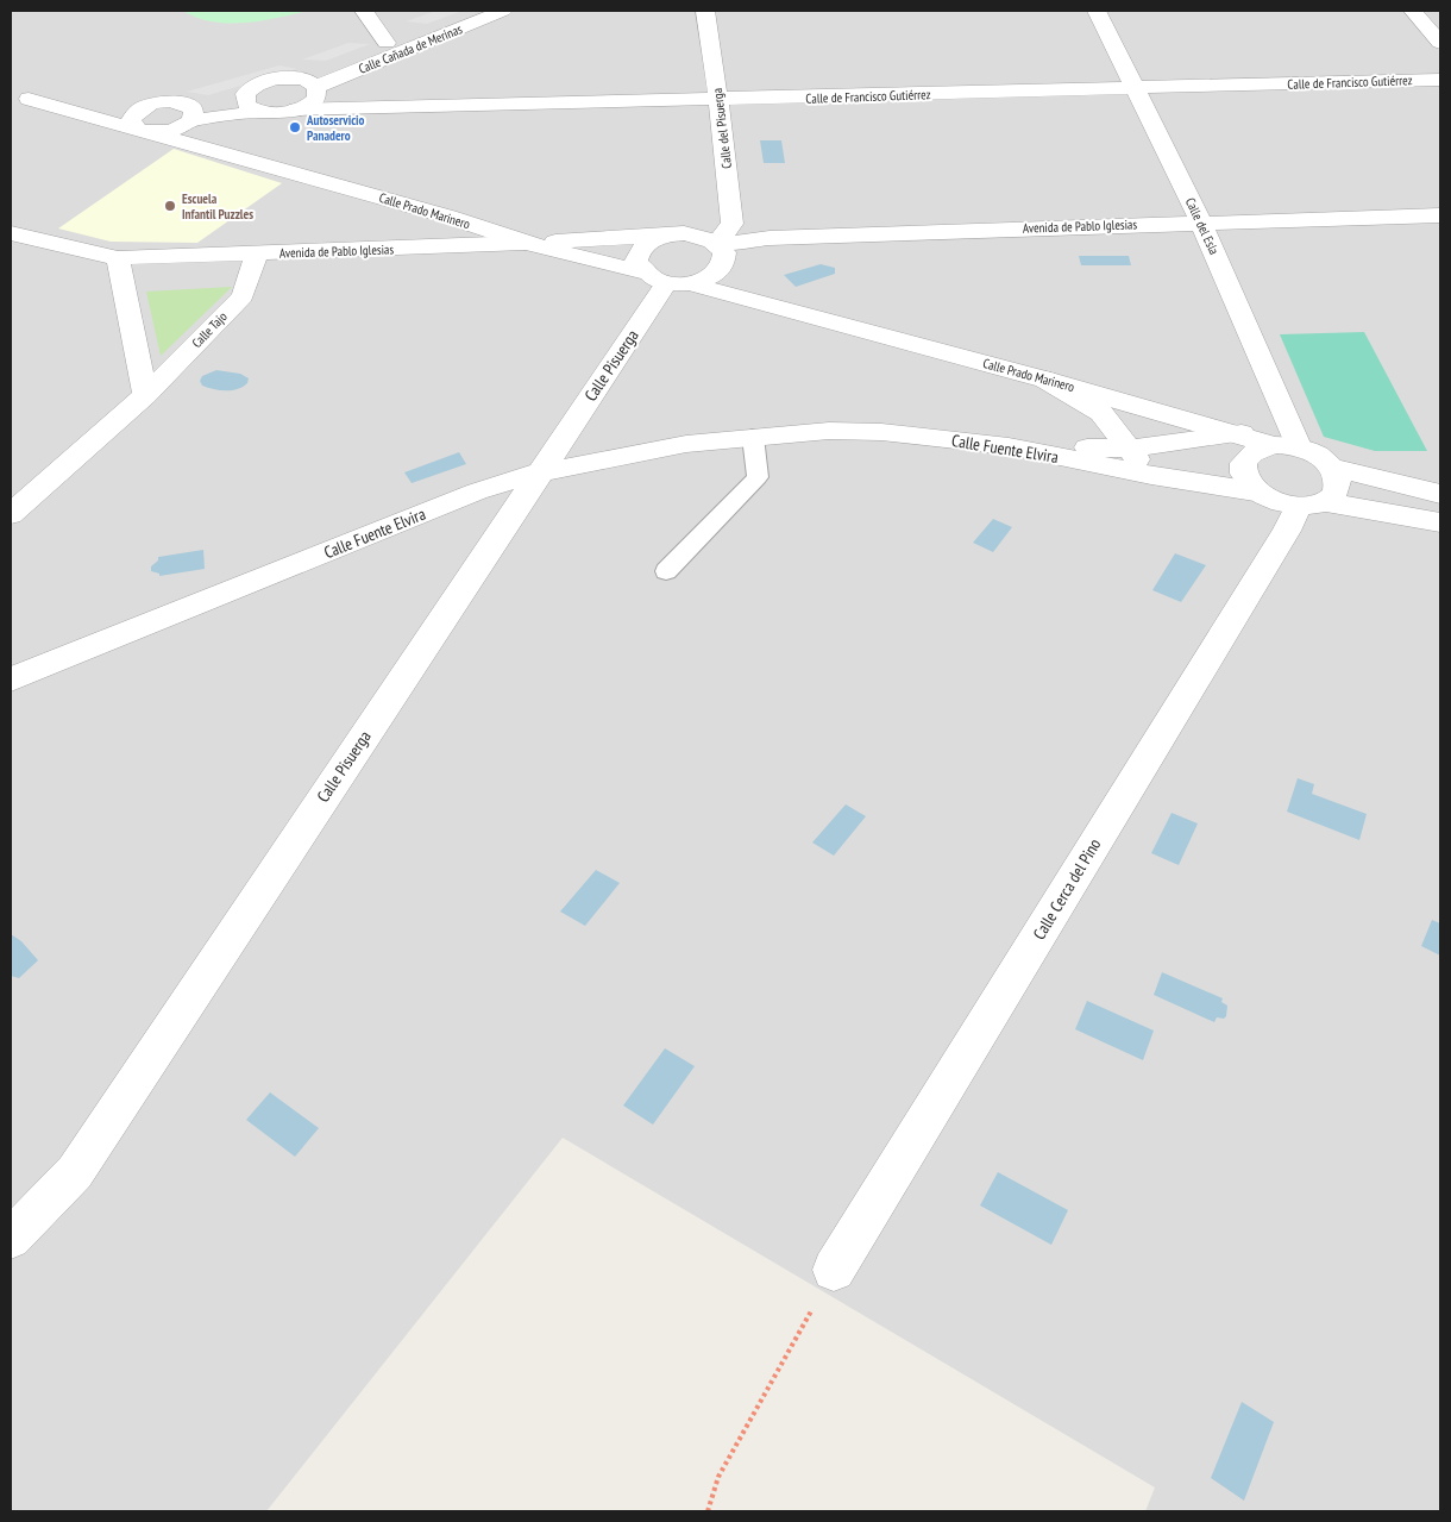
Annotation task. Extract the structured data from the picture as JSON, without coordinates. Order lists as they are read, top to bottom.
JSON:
{
  "streets": {
    "street": [
      "Calle Cañada de Merinas",
      "Calle de Francisco Gutiérrez",
      "Calle del Pisuerga",
      "Calle Prado Marinero",
      "Avenida de Pablo Iglesias",
      "Calle del Esla",
      "Calle Tajo",
      "Calle Pisuerga",
      "Calle Fuente Elvira",
      "Calle Cerca del Pino"
    ]
  },
  "crossings": [
    ["Calle de Francisco Gutiérrez", "Calle del Pisuerga"],
    ["Calle de Francisco Gutiérrez", "Calle del Esla"],
    ["Calle del Pisuerga", "Calle Prado Marinero"],
    ["Calle del Pisuerga", "Avenida de Pablo Iglesias"],
    ["Calle del Pisuerga", "Calle Pisuerga"],
    ["Calle Prado Marinero", "Avenida de Pablo Iglesias"],
    ["Calle Prado Marinero", "Calle del Esla"],
    ["Calle Prado Marinero", "Calle Pisuerga"],
    ["Calle Prado Marinero", "Calle Fuente Elvira"],
    ["Calle Prado Marinero", "Calle Cerca del Pino"],
    ["Avenida de Pablo Iglesias", "Calle del Esla"],
    ["Avenida de Pablo Iglesias", "Calle Tajo"],
    ["Calle del Esla", "Calle Fuente Elvira"],
    ["Calle del Esla", "Calle Cerca del Pino"],
    ["Calle Pisuerga", "Calle Fuente Elvira"],
    ["Calle Fuente Elvira", "Calle Cerca del Pino"]
  ],
  "places": ["Autoservicio Panadero", "Escuela Infantil Puzzles"]
}
